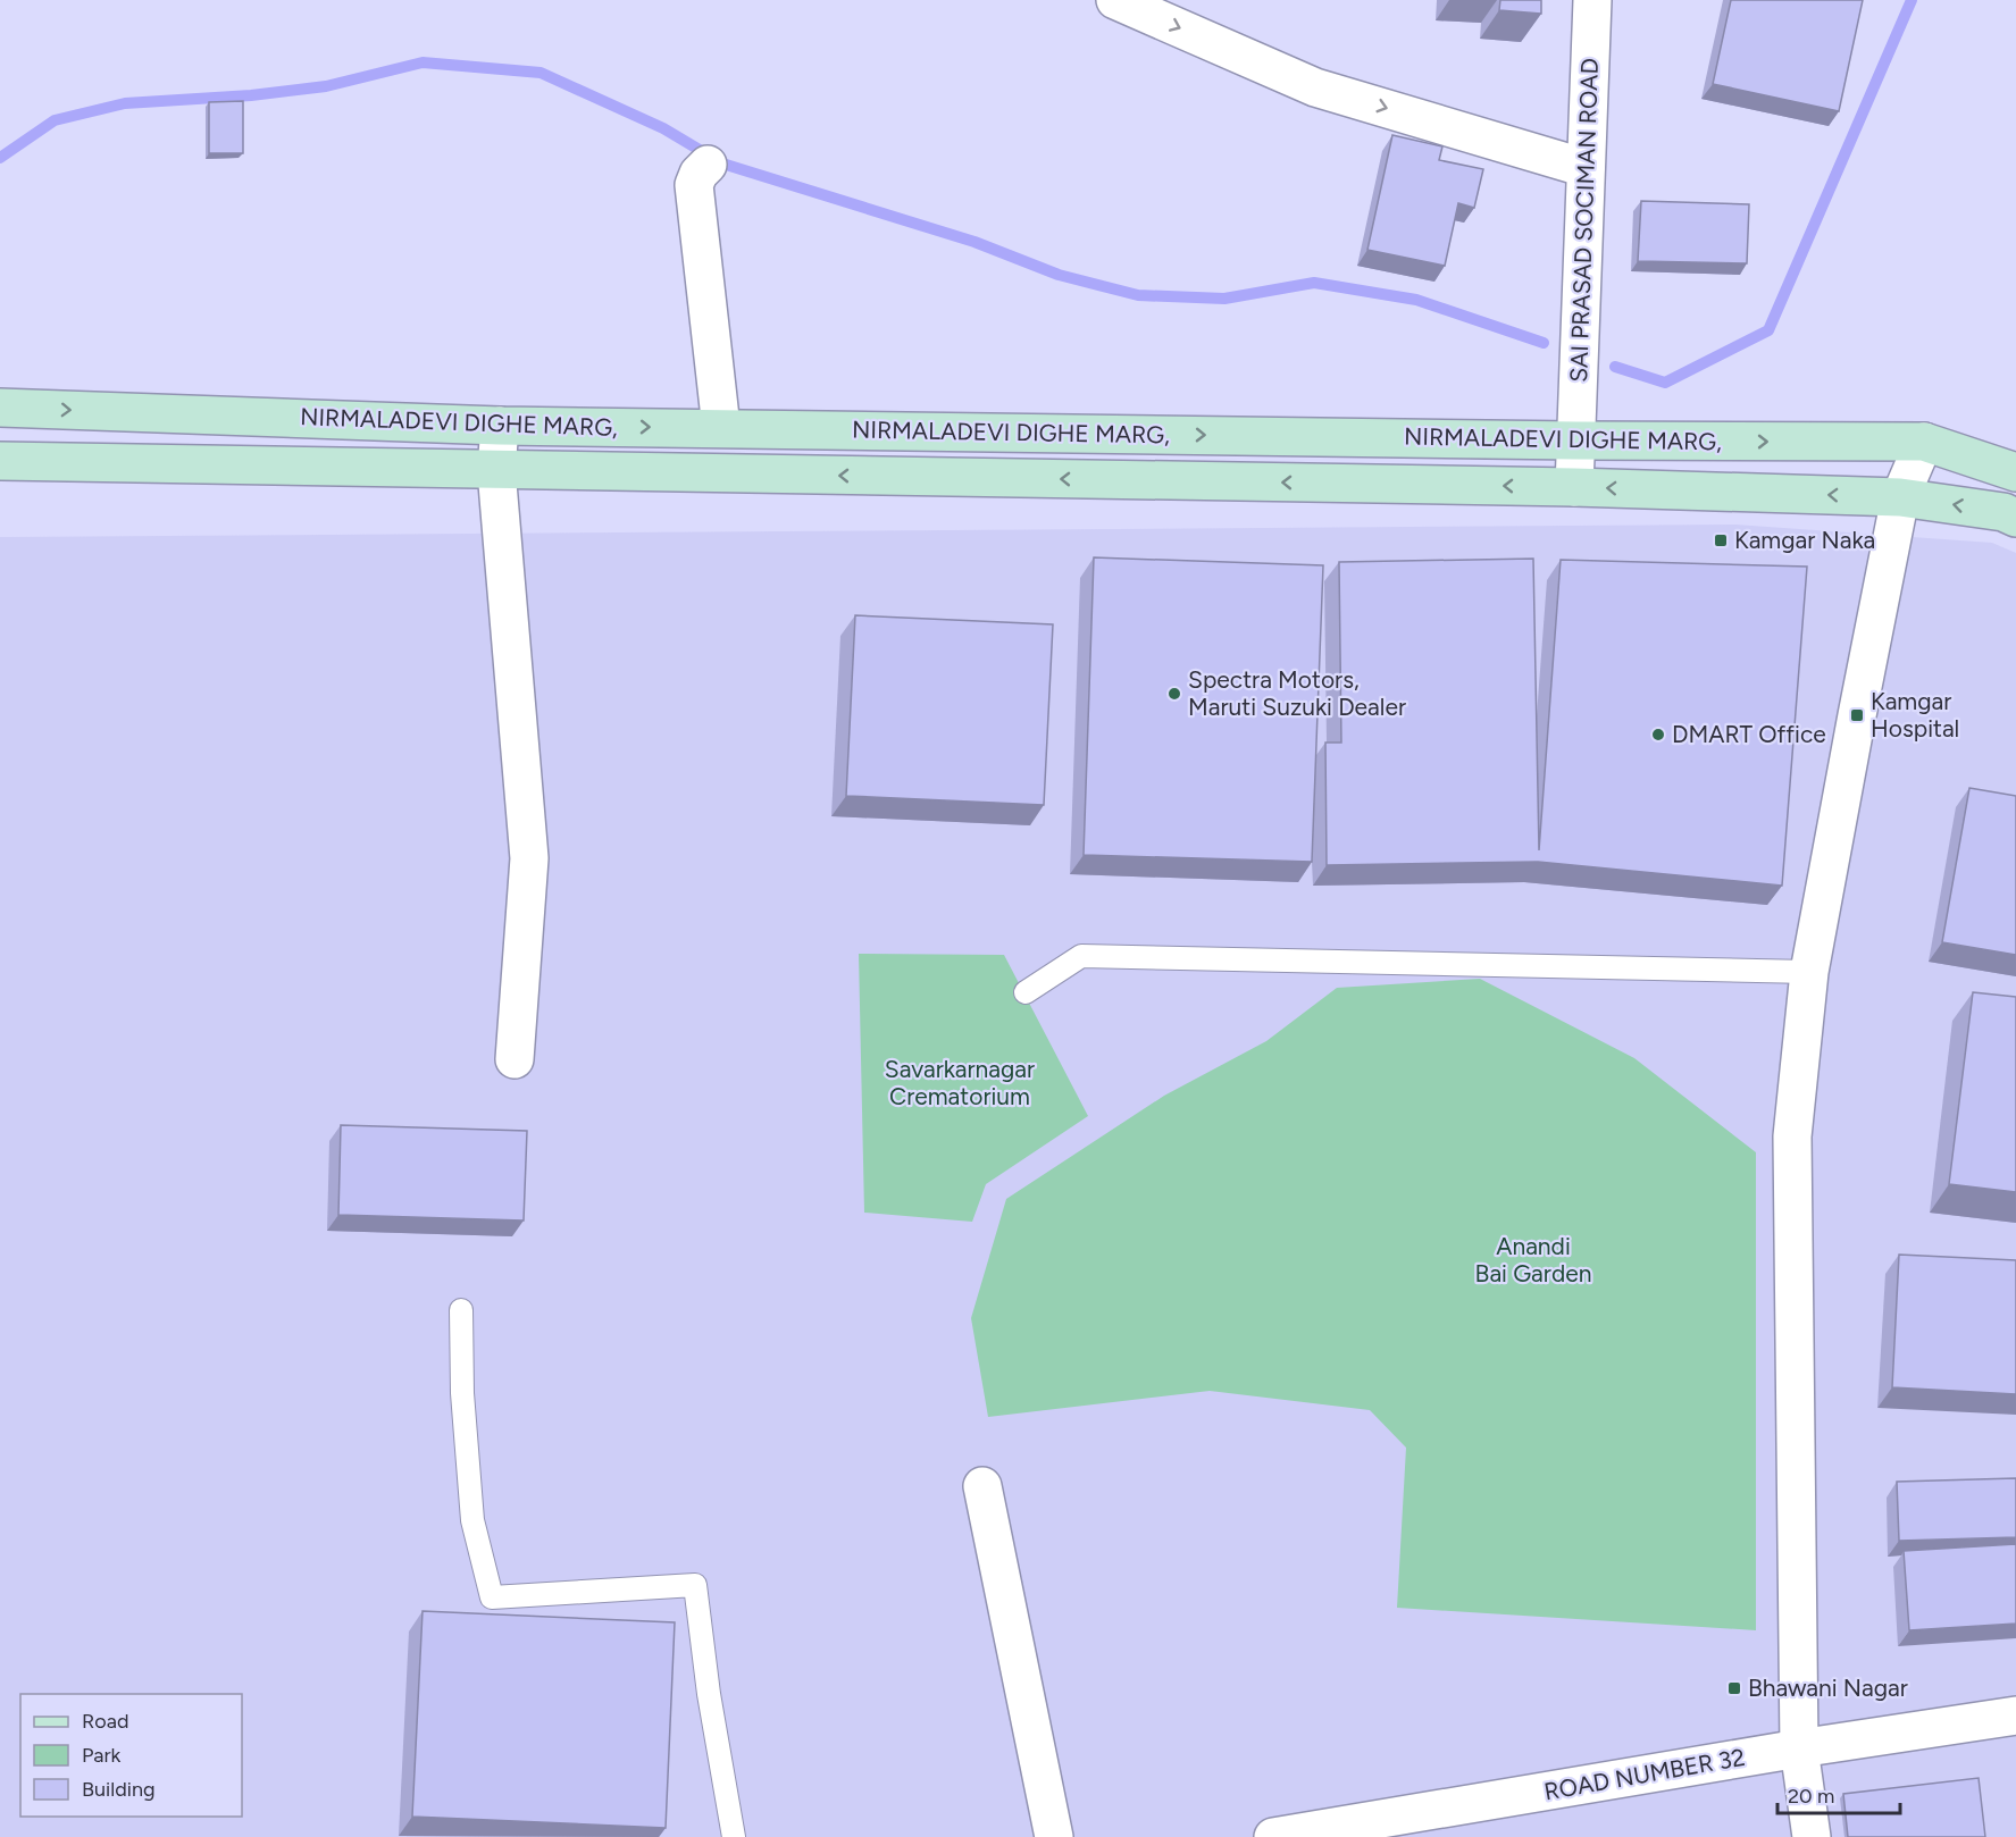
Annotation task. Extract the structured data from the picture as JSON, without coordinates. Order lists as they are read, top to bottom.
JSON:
{
  "streets": {
    "main road": ["NIRMALADEVI DIGHE MARG,"],
    "street": ["SAI PRASAD SOCIMAN ROAD", "ROAD NUMBER 32"]
  },
  "crossings": [
    ["SAI PRASAD SOCIMAN ROAD", "NIRMALADEVI DIGHE MARG,"]
  ],
  "parks": ["Savarkarnagar Crematorium", "Anandi Bai Garden"],
  "places": {
    "transit": ["Kamgar Naka", "Kamgar Hospital", "Bhawani Nagar"],
    "other": ["Spectra Motors, Maruti Suzuki Dealer", "DMART Office"]
  },
  "legend": ["Road", "Park", "Building"],
  "scale_bar": "20 m"
}
